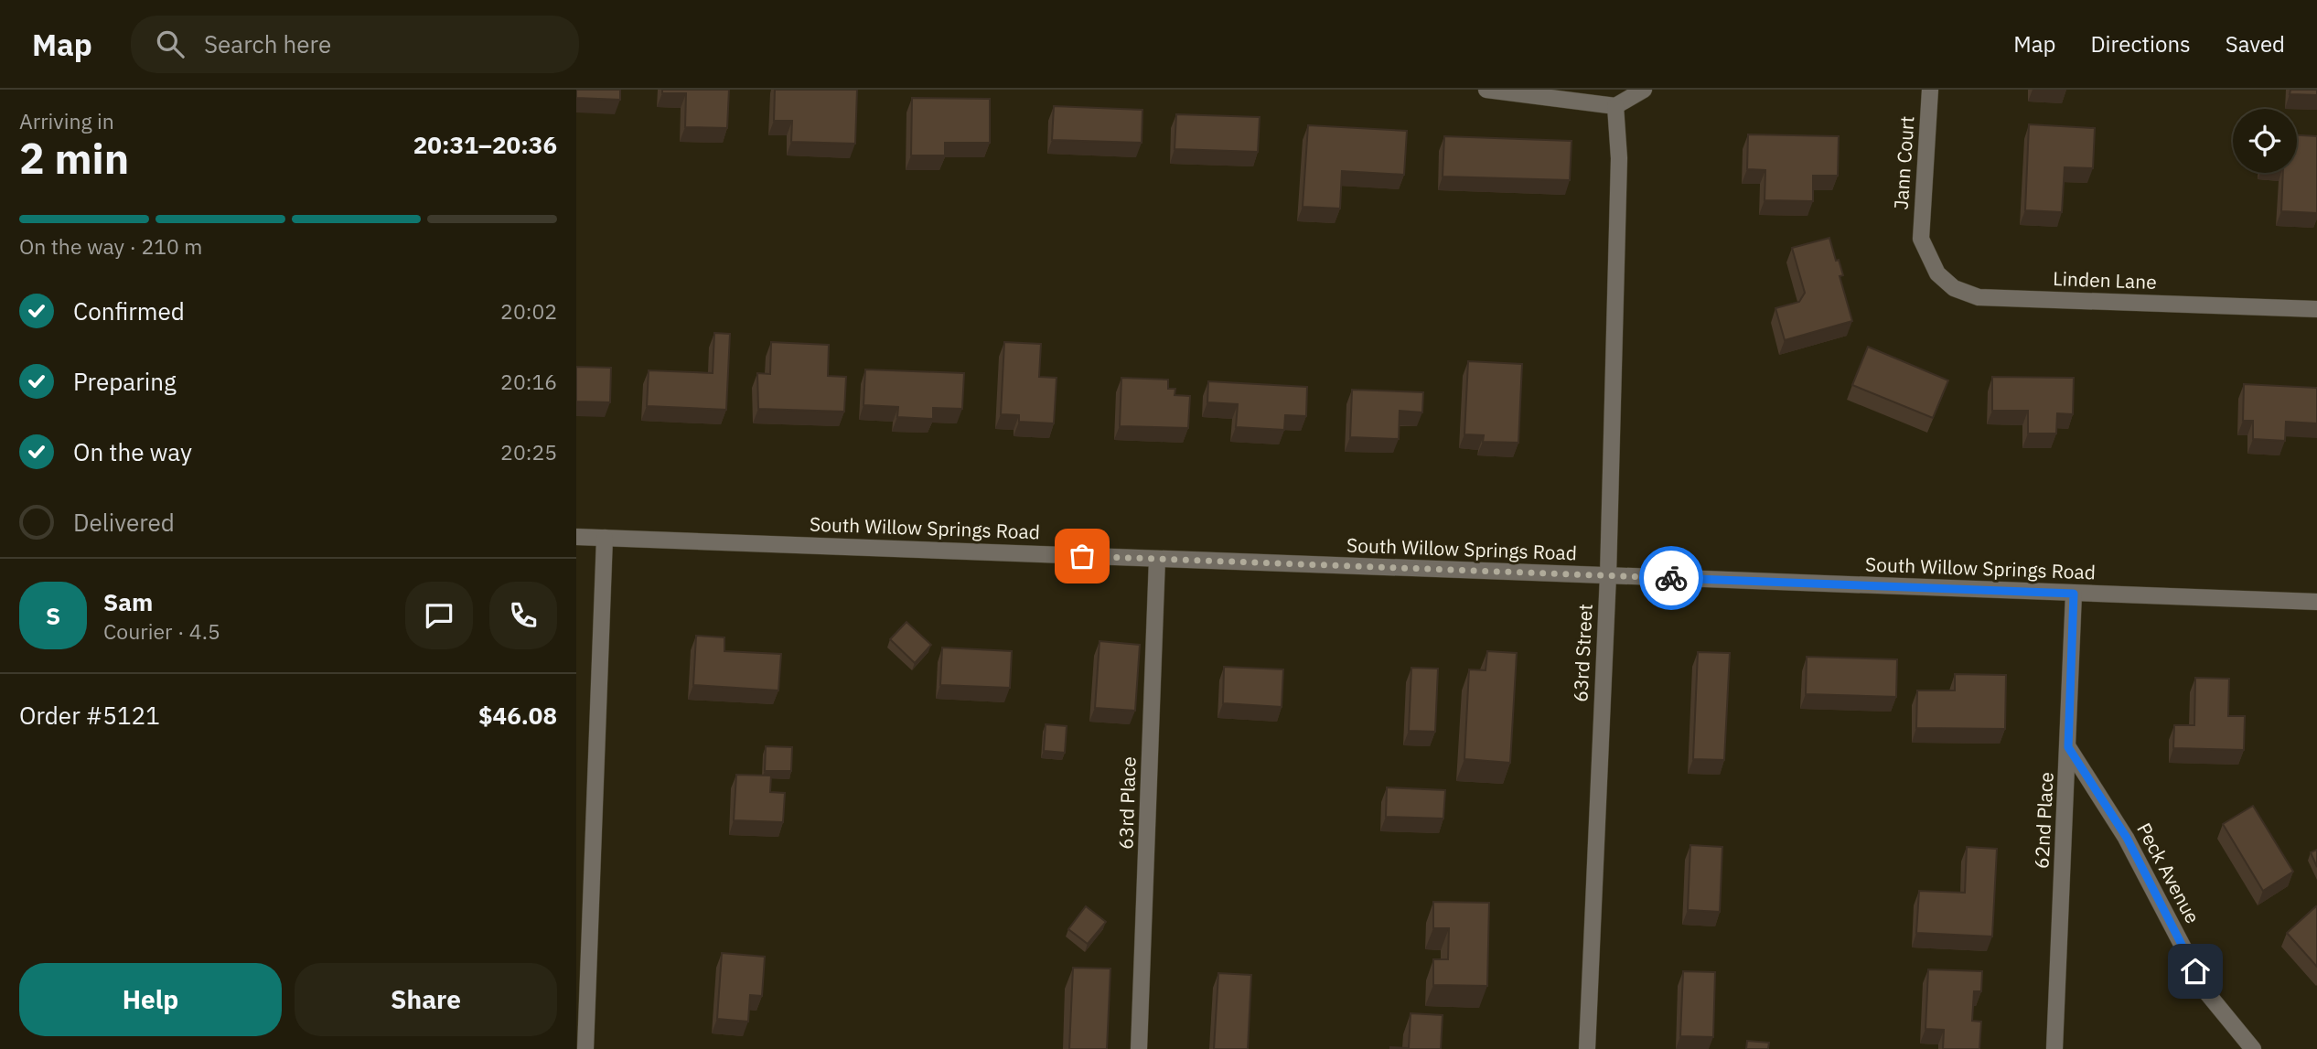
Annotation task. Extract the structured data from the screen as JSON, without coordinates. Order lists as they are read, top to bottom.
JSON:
{
  "streets": {
    "street": [
      "Jann Court",
      "Linden Lane",
      "South Willow Springs Road",
      "63rd Street",
      "63rd Place",
      "62nd Place",
      "Peck Avenue"
    ]
  },
  "crossings": [
    ["Jann Court", "Linden Lane"],
    ["South Willow Springs Road", "63rd Street"],
    ["South Willow Springs Road", "63rd Place"],
    ["South Willow Springs Road", "62nd Place"],
    ["62nd Place", "Peck Avenue"]
  ],
  "page": {
    "header": "Map",
    "search": "Search here",
    "nav": ["Map", "Directions", "Saved"],
    "heading": ["2 min", "Arriving in", "20:31–20:36"],
    "panel": [
      "Sam",
      "Courier · 4.5",
      "Order #5121",
      "$46.08"
    ],
    "bar": "On the way · 210 m",
    "list": [
      ["Confirmed", "20:02"],
      ["Preparing", "20:16"],
      ["On the way", "20:25"],
      "Delivered"
    ],
    "round": "S",
    "buttons": ["Help", "Share"]
  }
}
